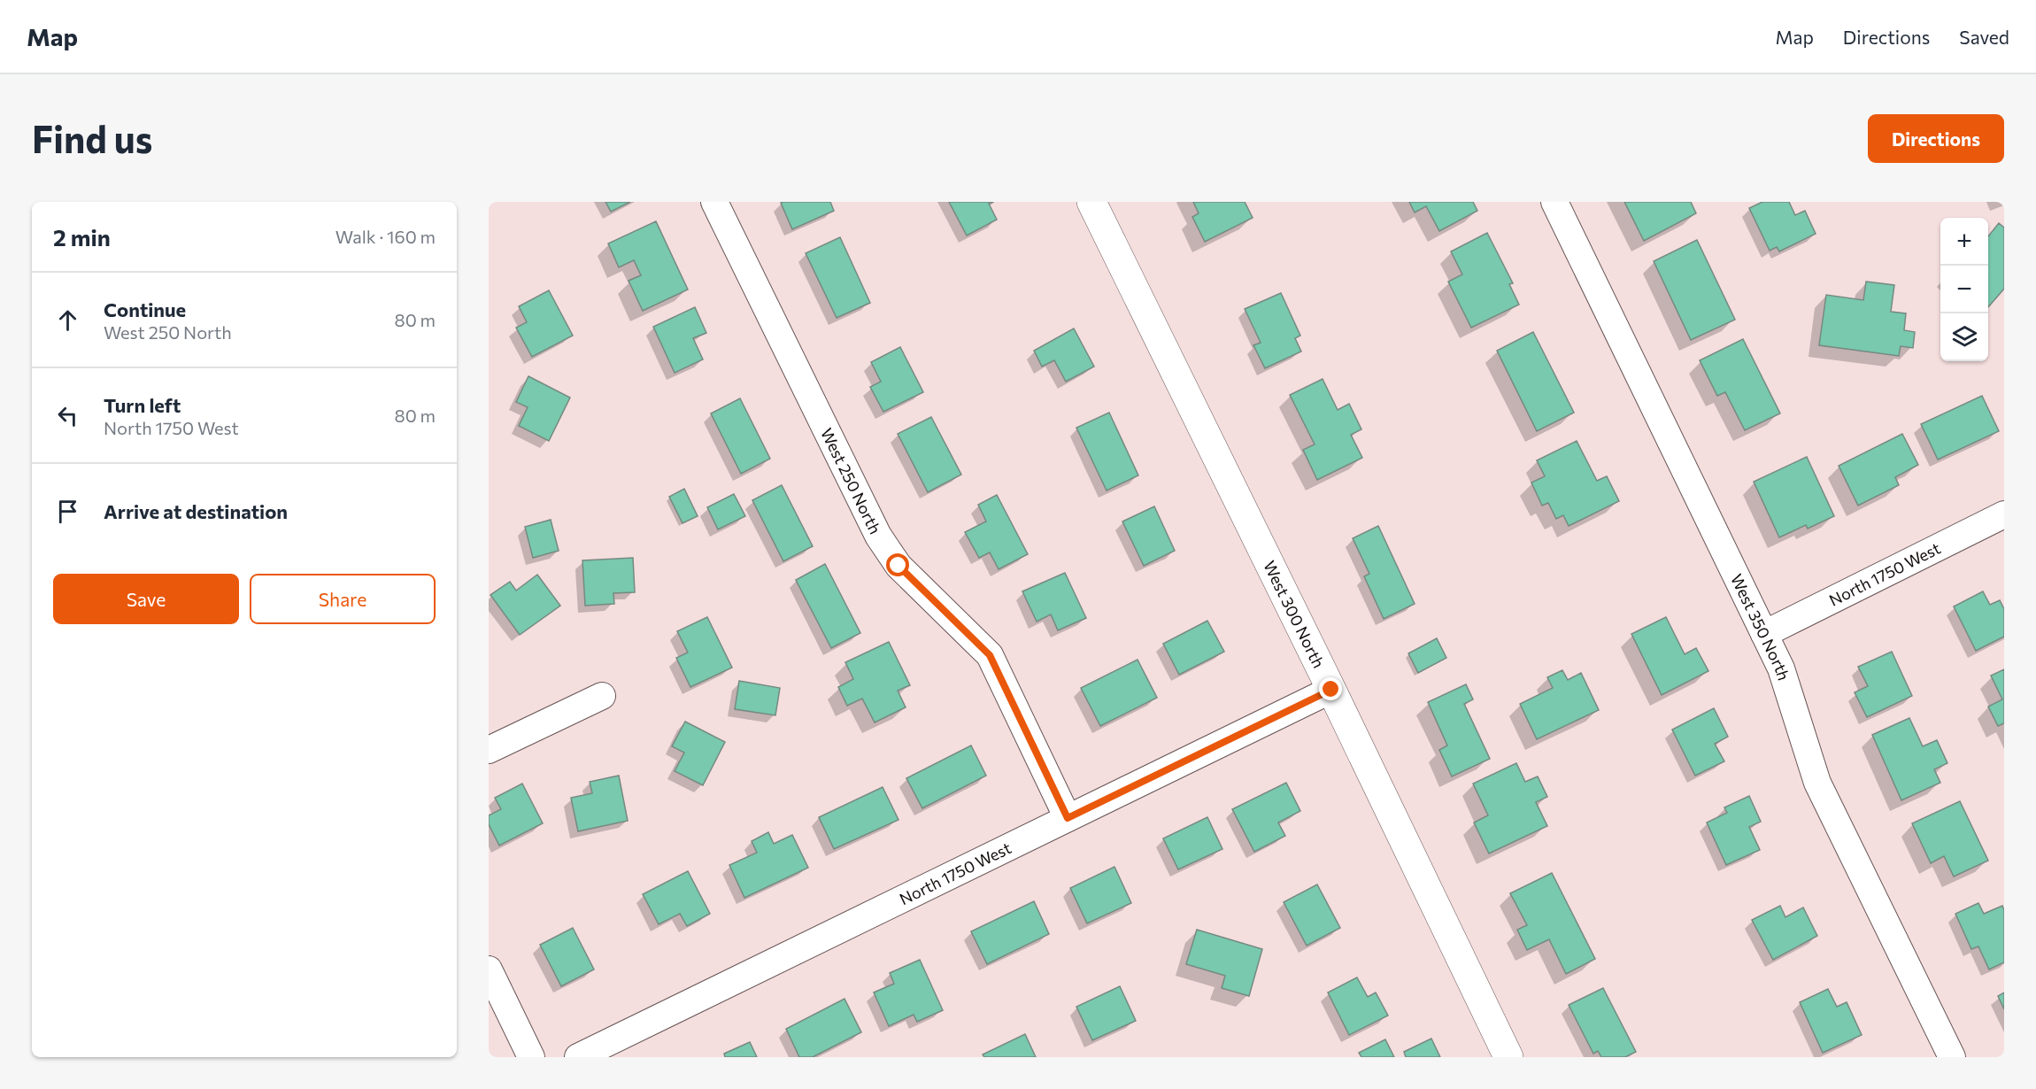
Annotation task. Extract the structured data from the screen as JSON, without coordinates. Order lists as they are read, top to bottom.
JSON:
{
  "streets": {
    "main road": ["West 300 North"],
    "street": ["West 250 North", "North 1750 West", "West 350 North"]
  },
  "crossings": [
    ["West 250 North", "North 1750 West"],
    ["North 1750 West", "West 300 North"],
    ["North 1750 West", "West 350 North"]
  ],
  "page": {
    "header": "Map",
    "nav": ["Map", "Directions", "Saved"],
    "buttons": [
      "Directions",
      ["Save", "Share"]
    ],
    "title": "Find us",
    "heading": ["2 min", "Walk · 160 m"],
    "map_buttons": ["+", "−"],
    "list": [
      ["Continue", "West 250 North", "80 m"],
      ["Turn left", "North 1750 West", "80 m"],
      "Arrive at destination"
    ]
  }
}
